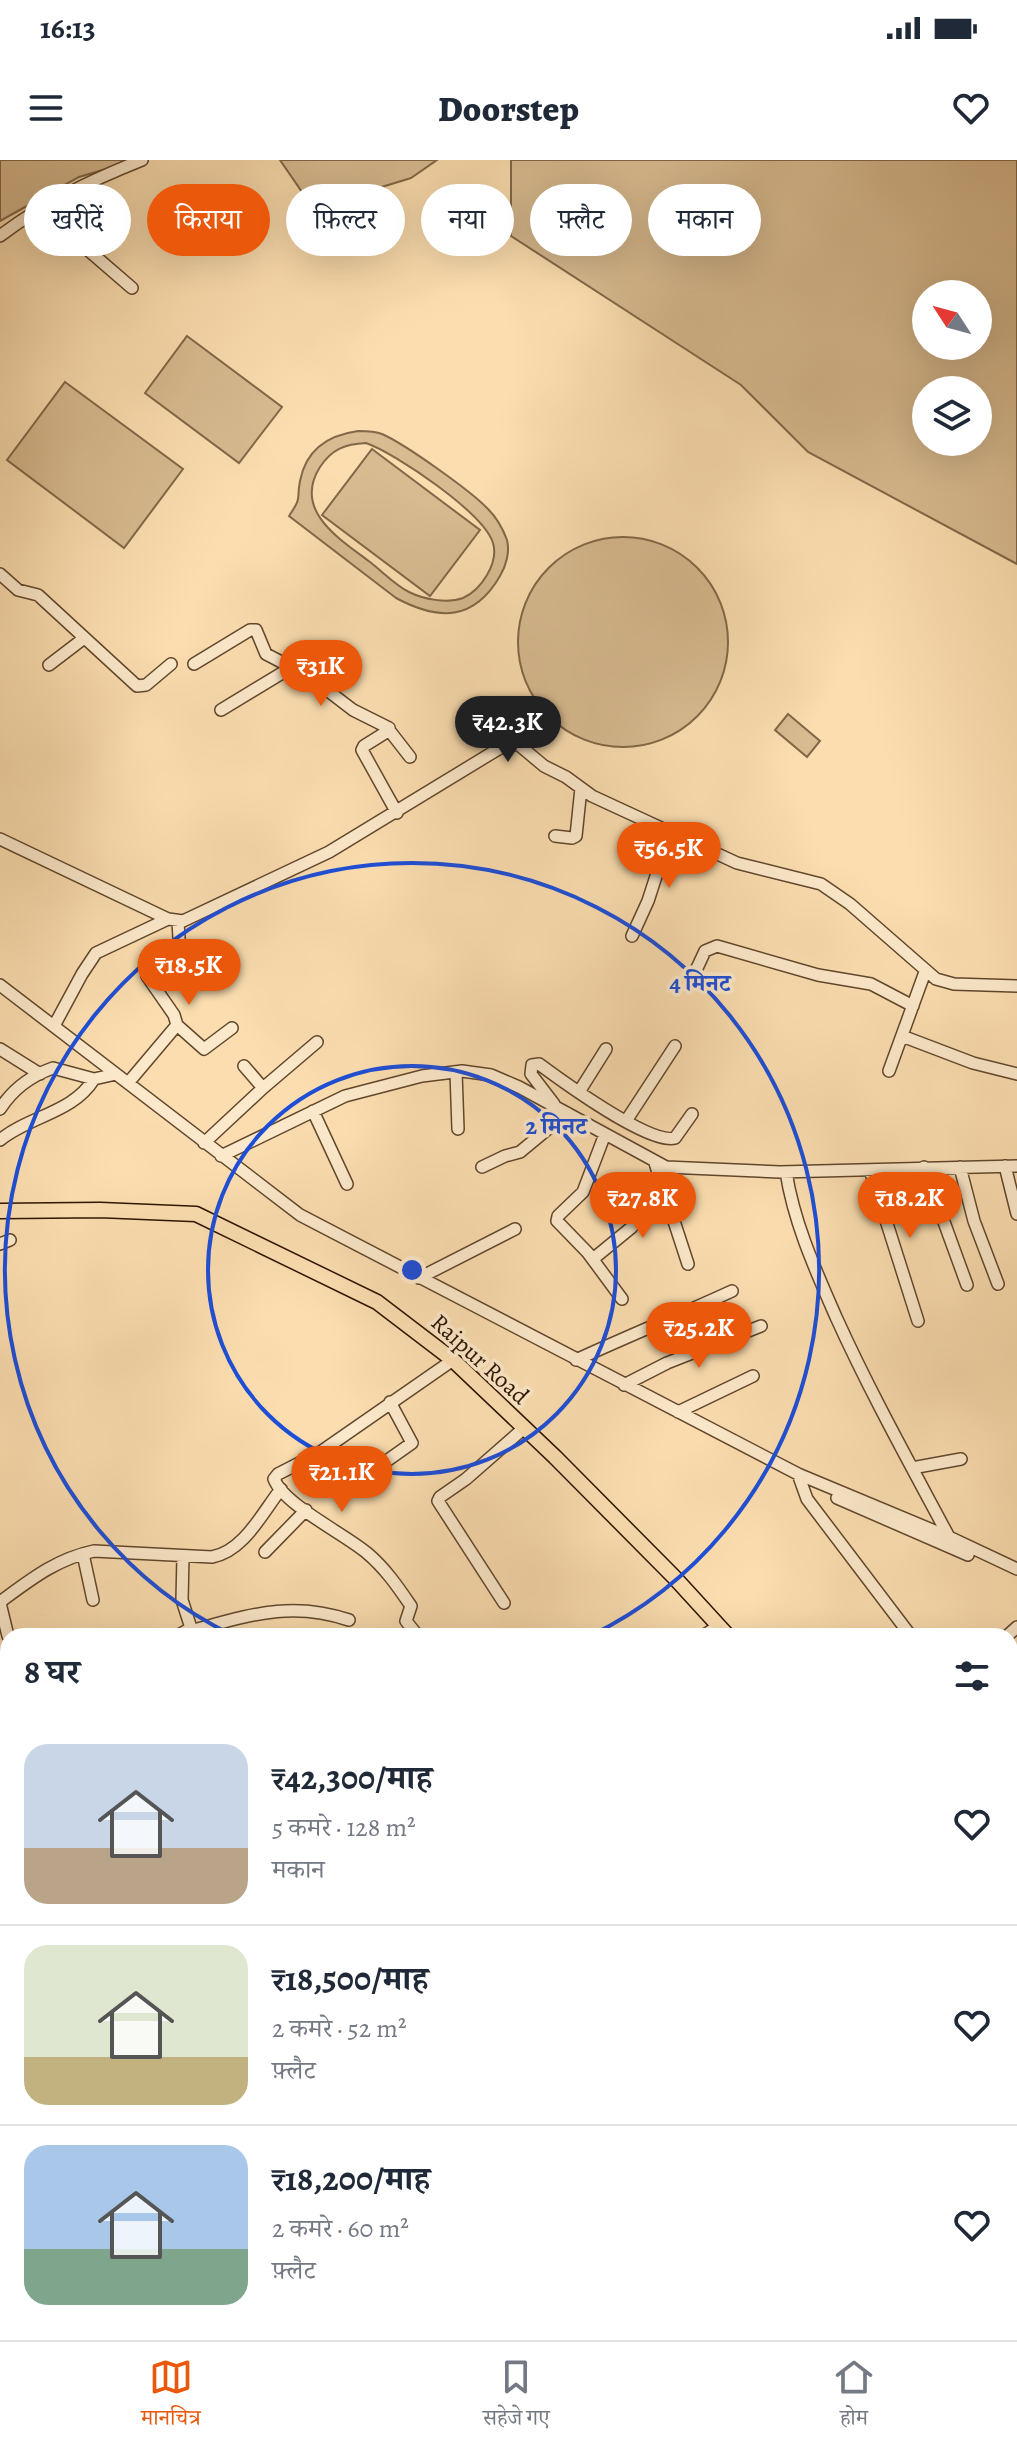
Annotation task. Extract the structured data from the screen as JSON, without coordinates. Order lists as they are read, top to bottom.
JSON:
{
  "streets": {
    "main road": ["Raipur Road"]
  },
  "north": "top left",
  "page": {
    "status": "16:13",
    "header": "Doorstep",
    "chip": [
      "खरीदें",
      "किराया",
      "फ़िल्टर",
      "नया",
      "फ़्लैट",
      "मकान"
    ],
    "price": [
      "₹31K",
      "₹42.3K",
      "₹56.5K",
      "₹18.5K",
      "₹27.8K",
      "₹18.2K",
      "₹25.2K",
      "₹21.1K"
    ],
    "heading": "8 घर",
    "list": [
      {
        "name": "₹42,300/माह",
        "note": "5 कमरे · 128 m² · मकान"
      },
      {
        "name": "₹18,500/माह",
        "note": "2 कमरे · 52 m² · फ़्लैट"
      },
      {
        "name": "₹18,200/माह",
        "note": "2 कमरे · 60 m² · फ़्लैट"
      }
    ],
    "tabs": ["मानचित्र", "सहेजे गए", "होम"]
  },
  "rings": ["4 मिनट", "2 मिनट"]
}
